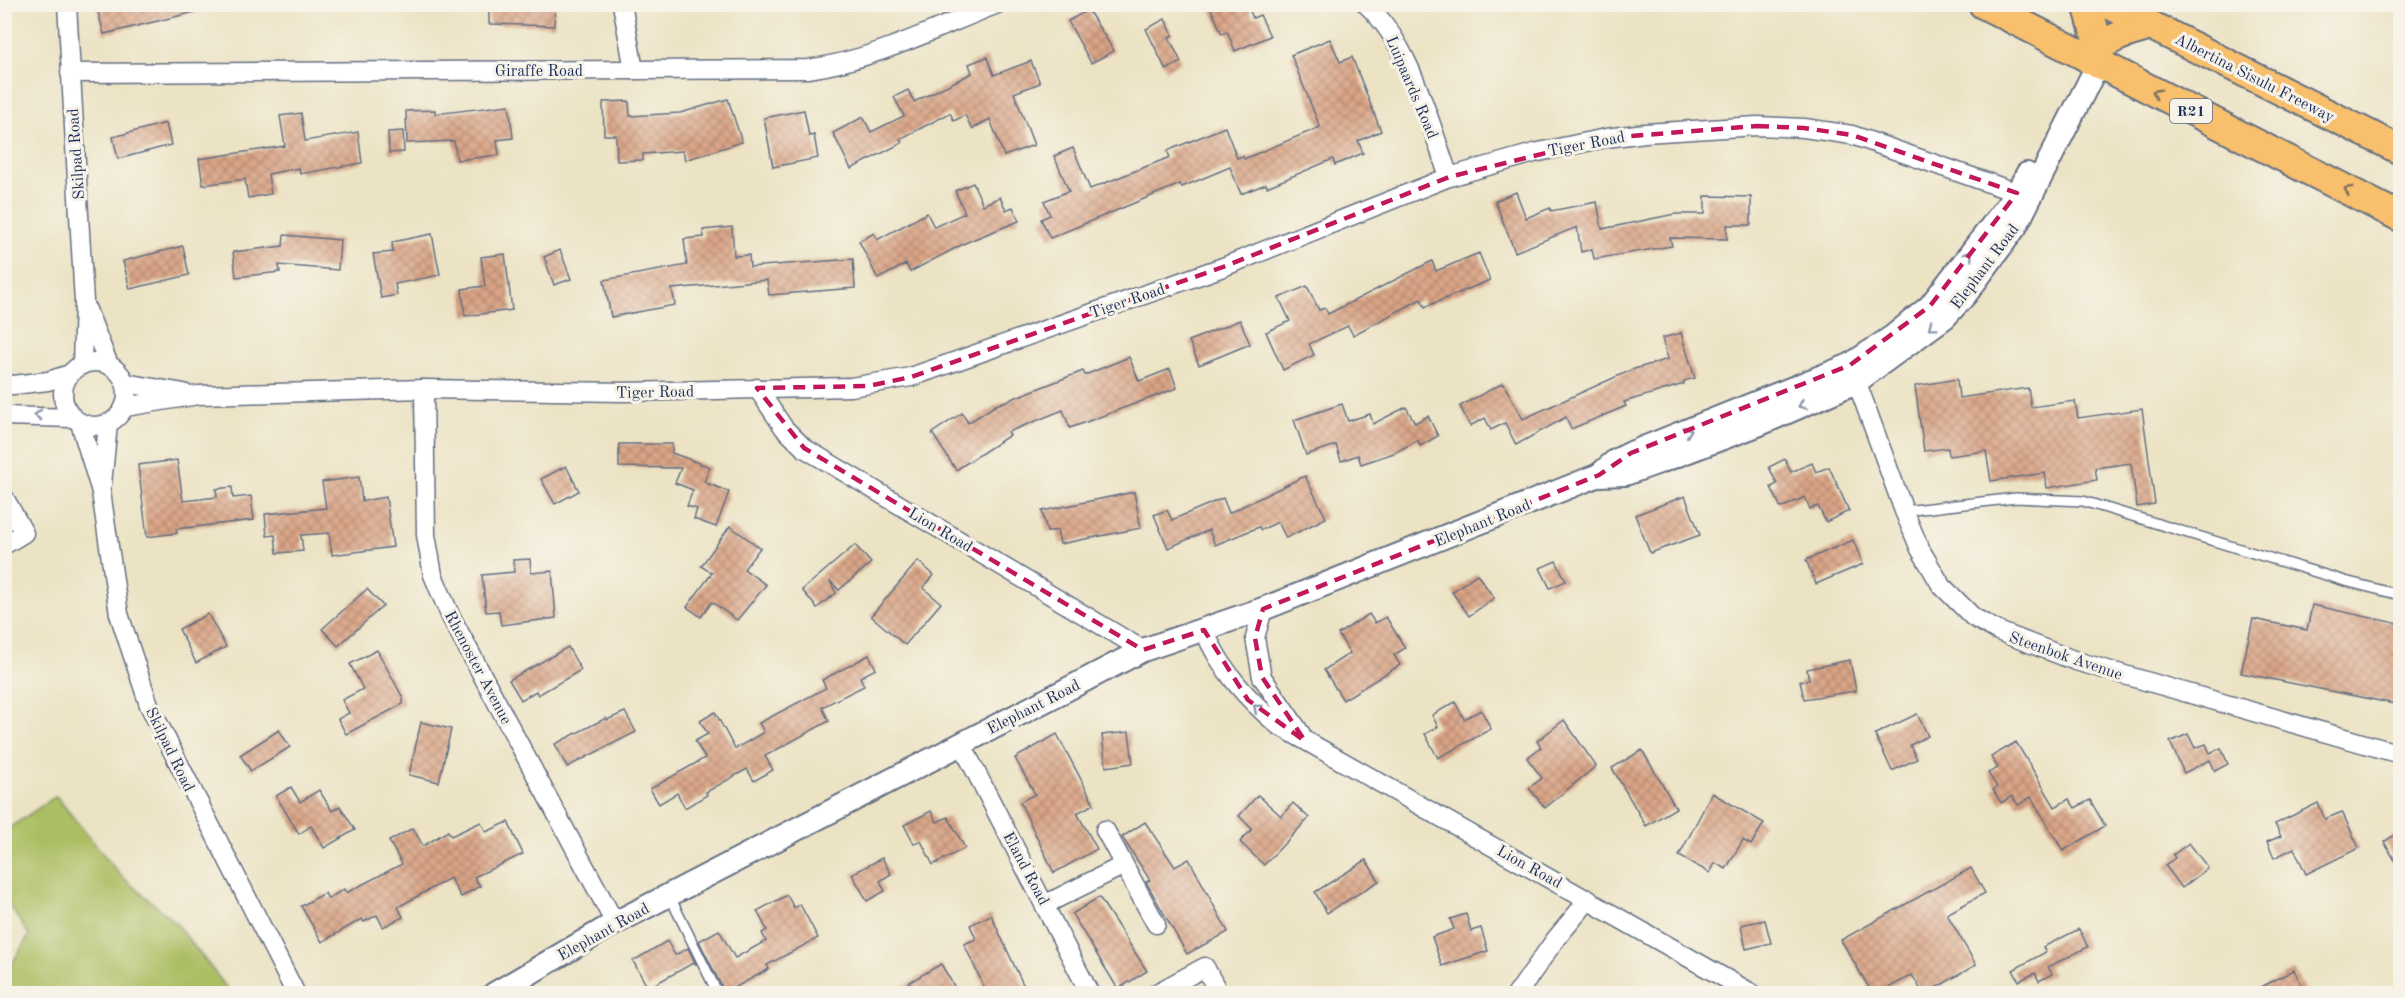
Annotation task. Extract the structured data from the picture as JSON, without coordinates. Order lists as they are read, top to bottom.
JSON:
{
  "streets": {
    "highway": ["Albertina Sisulu Freeway", "R21"],
    "street": [
      "Giraffe Road",
      "Luipaards Road",
      "Tiger Road",
      "Skilpad Road",
      "Elephant Road",
      "Lion Road",
      "Steenbok Avenue",
      "Rhenoster Avenue",
      "Eland Road"
    ]
  },
  "crossings": [
    ["Giraffe Road", "Skilpad Road"],
    ["Luipaards Road", "Tiger Road"],
    ["R21", "Elephant Road"],
    ["Tiger Road", "Skilpad Road"],
    ["Tiger Road", "Elephant Road"],
    ["Tiger Road", "Lion Road"],
    ["Tiger Road", "Rhenoster Avenue"],
    ["Elephant Road", "Lion Road"],
    ["Elephant Road", "Steenbok Avenue"],
    ["Elephant Road", "Rhenoster Avenue"],
    ["Elephant Road", "Eland Road"]
  ]
}
